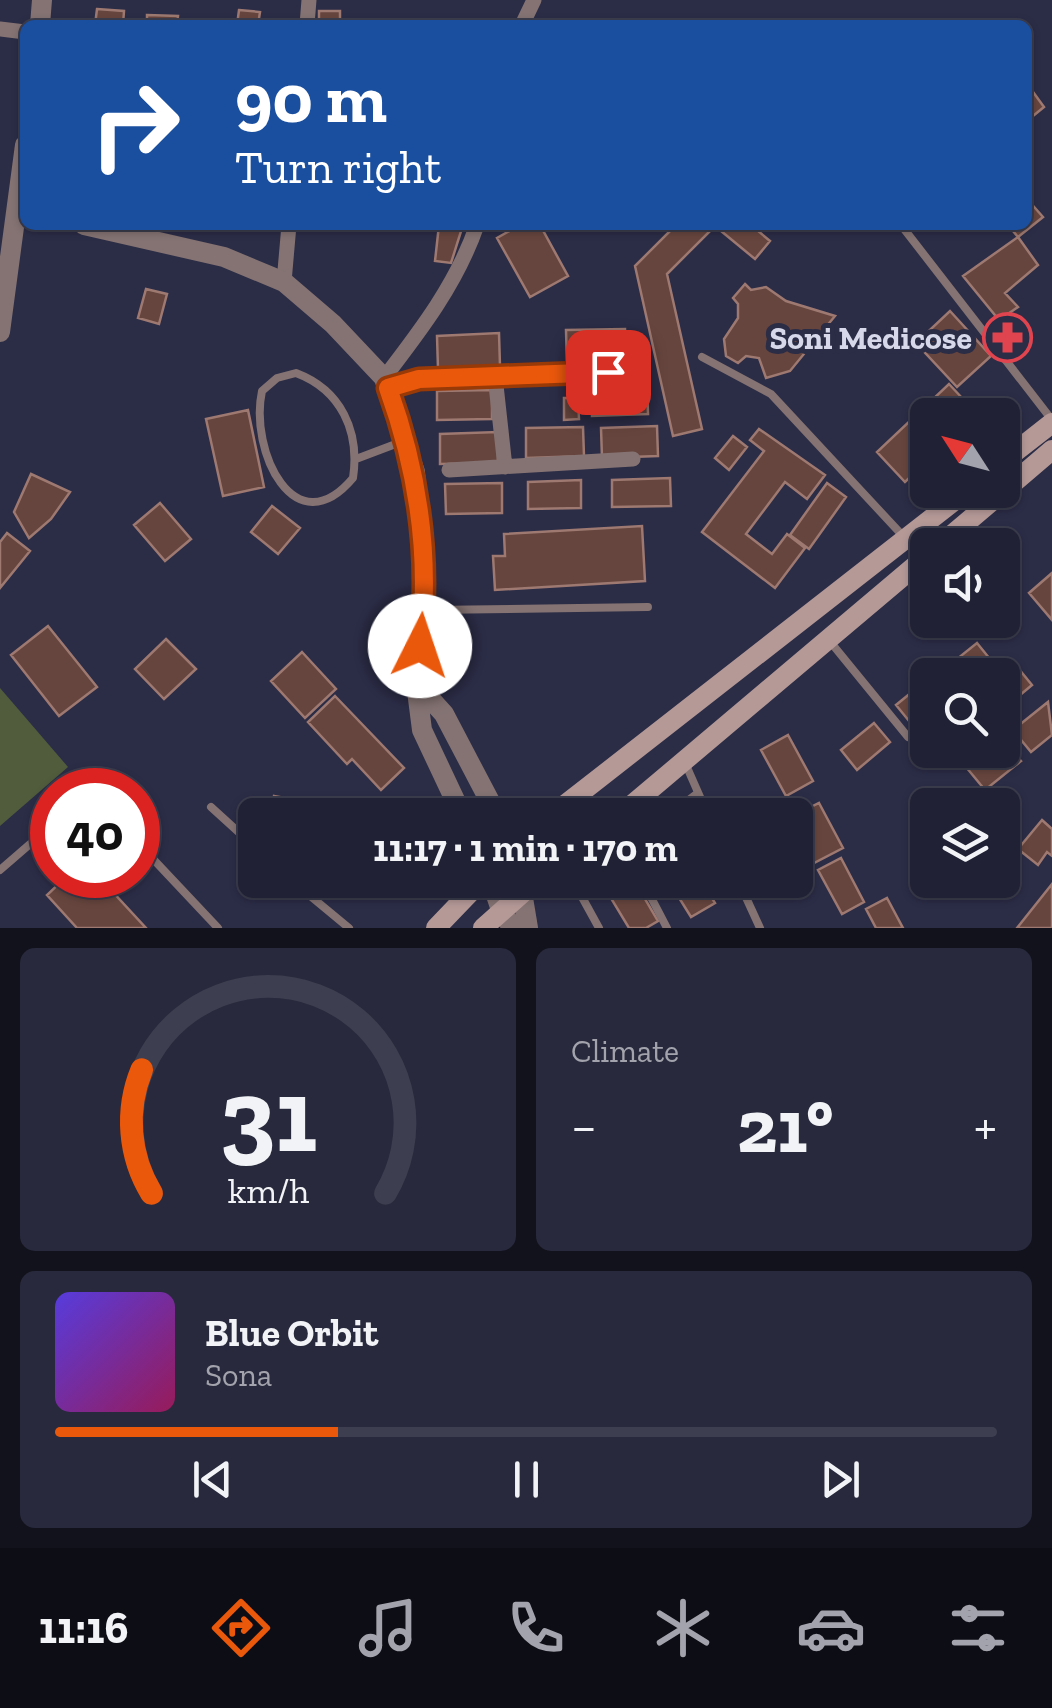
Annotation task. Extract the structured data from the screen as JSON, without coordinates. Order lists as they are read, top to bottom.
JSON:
{
  "places": {
    "pharmacy": ["Soni Medicose"]
  },
  "north": "top left",
  "page": {
    "turn": ["90 m", "Turn right"],
    "limit": "40",
    "trip": "11:17 · 1 min · 170 m",
    "tile": "Climate",
    "heat": ["−", "21°", "+"],
    "song": ["Blue Orbit", "Sona"],
    "tabs": "11:16",
    "gauge": ["31", "km/h"]
  }
}
